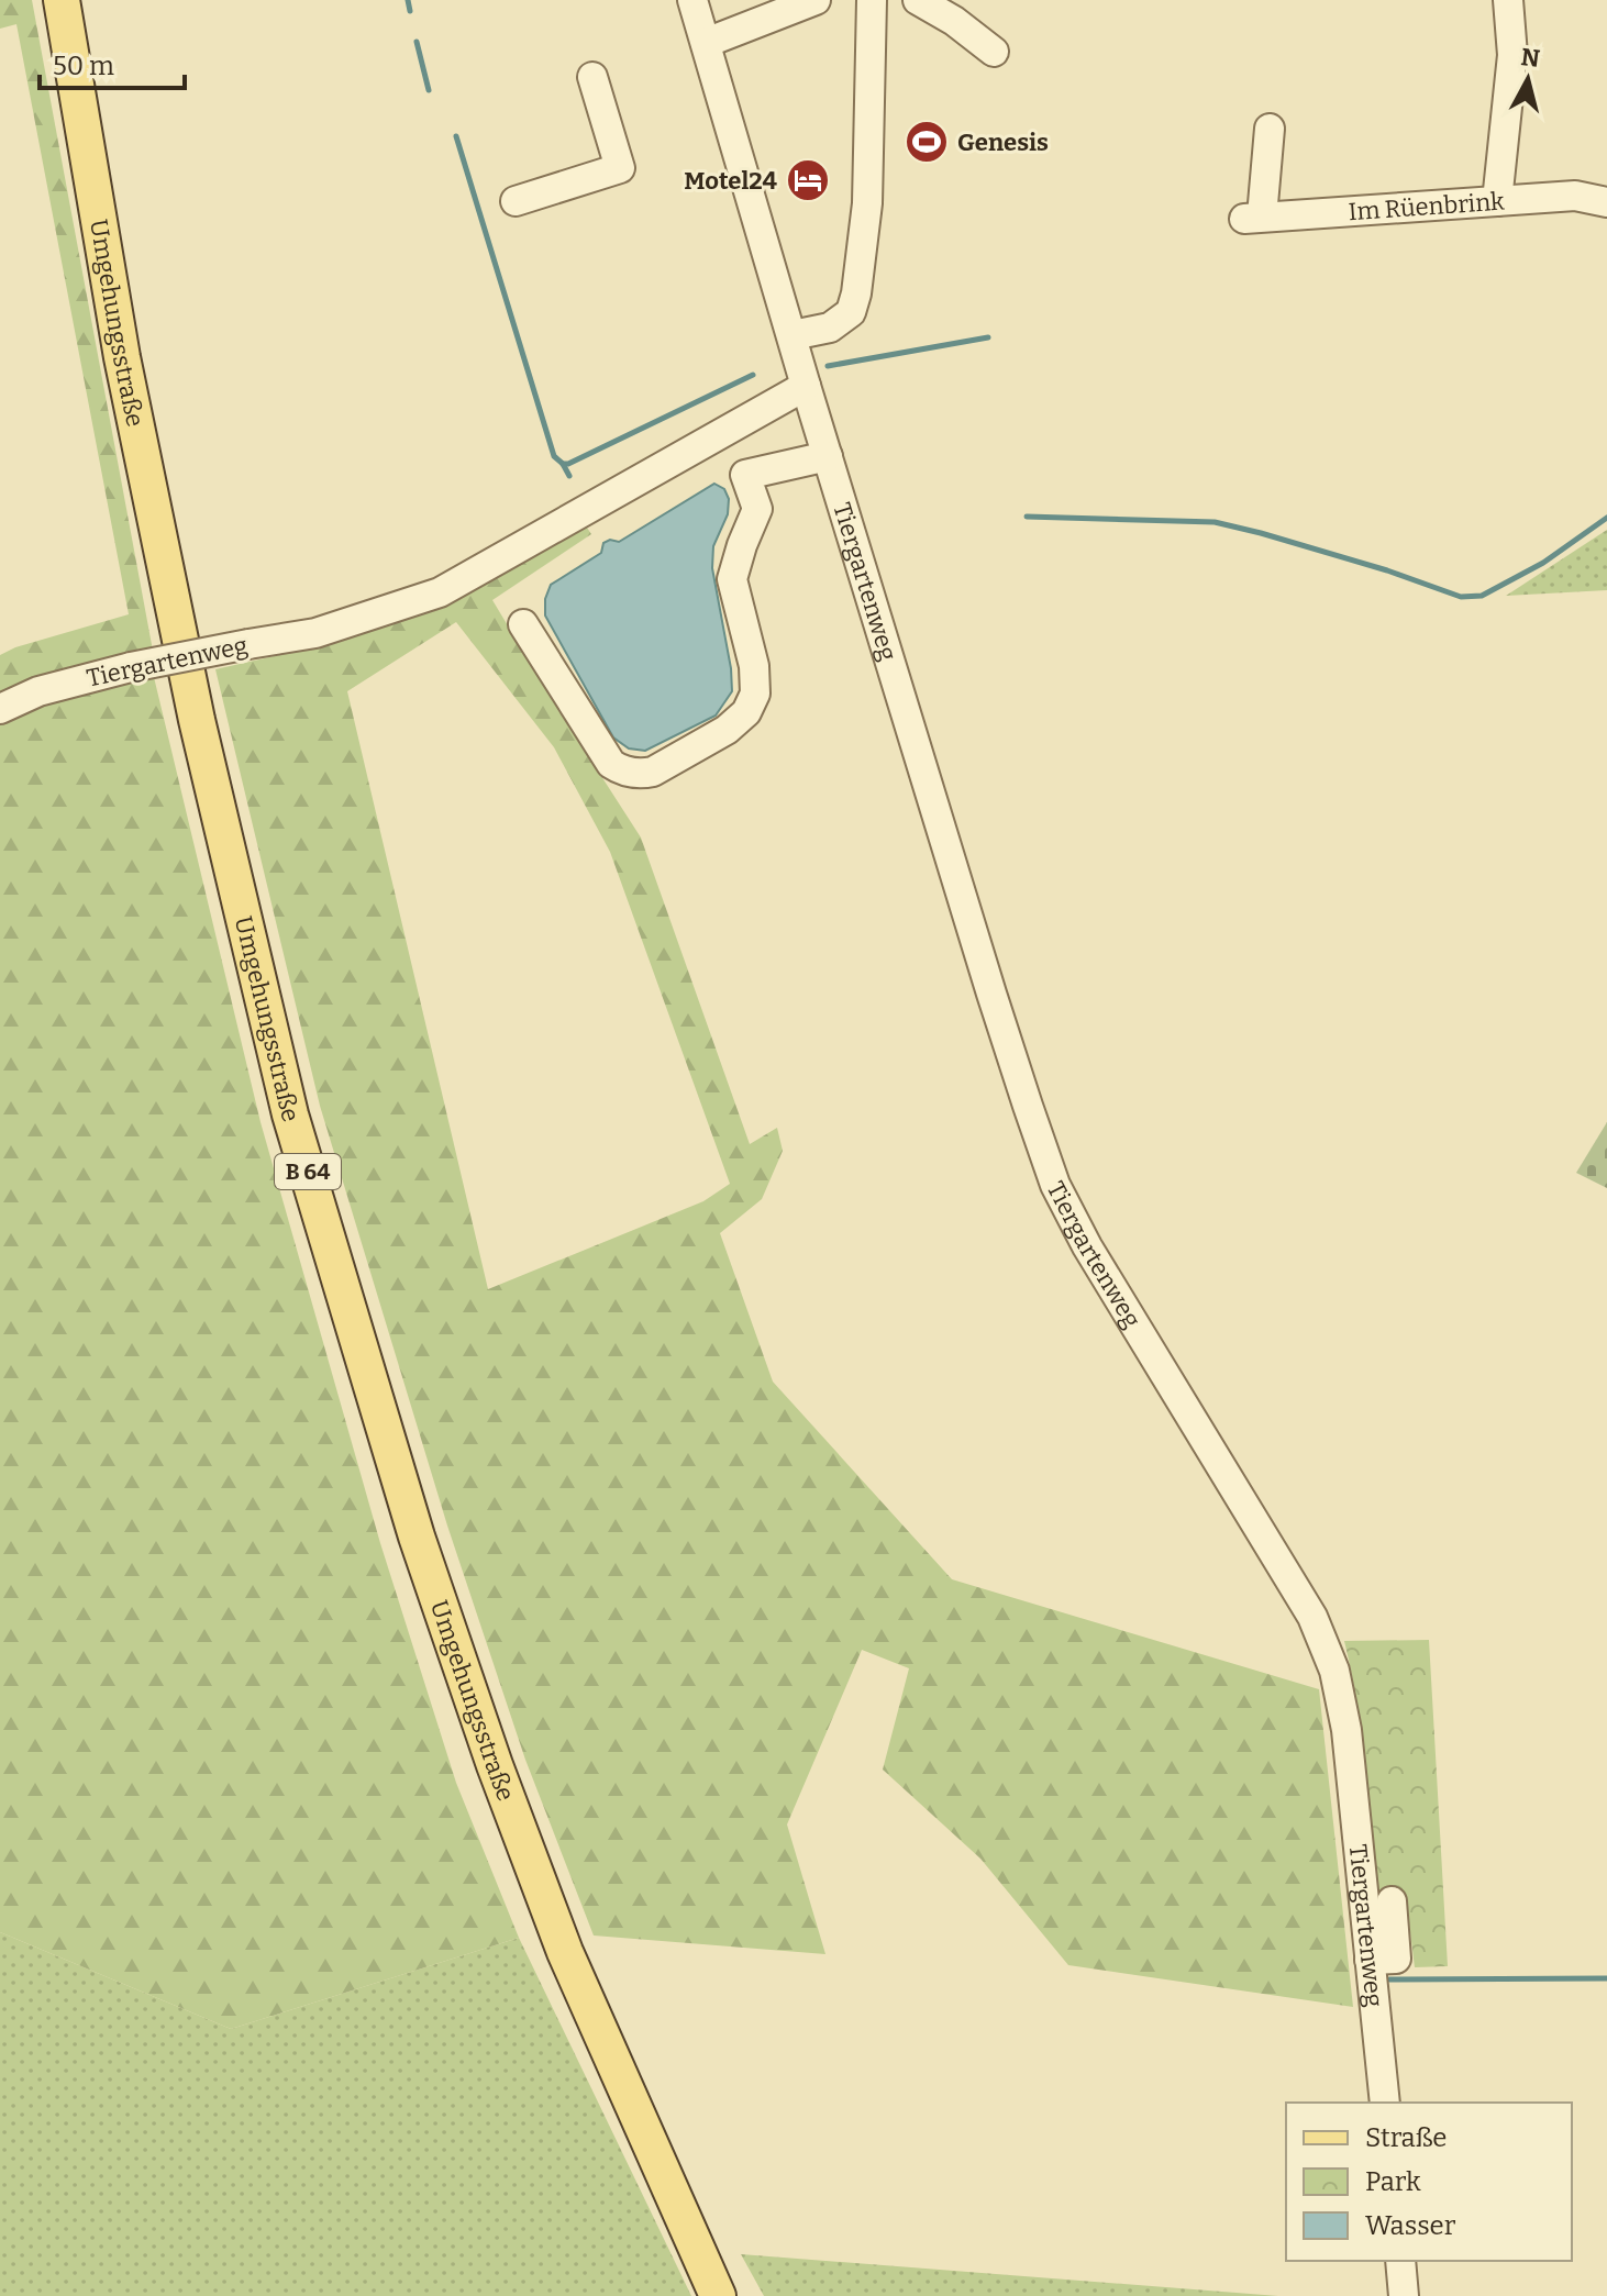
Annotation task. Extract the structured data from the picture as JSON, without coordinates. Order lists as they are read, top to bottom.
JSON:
{
  "streets": {
    "main road": ["Umgehungsstraße", "B 64"],
    "street": ["Im Rüenbrink", "Tiergartenweg"]
  },
  "places": {
    "sports": ["Genesis"],
    "hotel": ["Motel24"]
  },
  "legend": ["Straße", "Park", "Wasser"],
  "scale_bar": "50 m",
  "north": "top"
}
